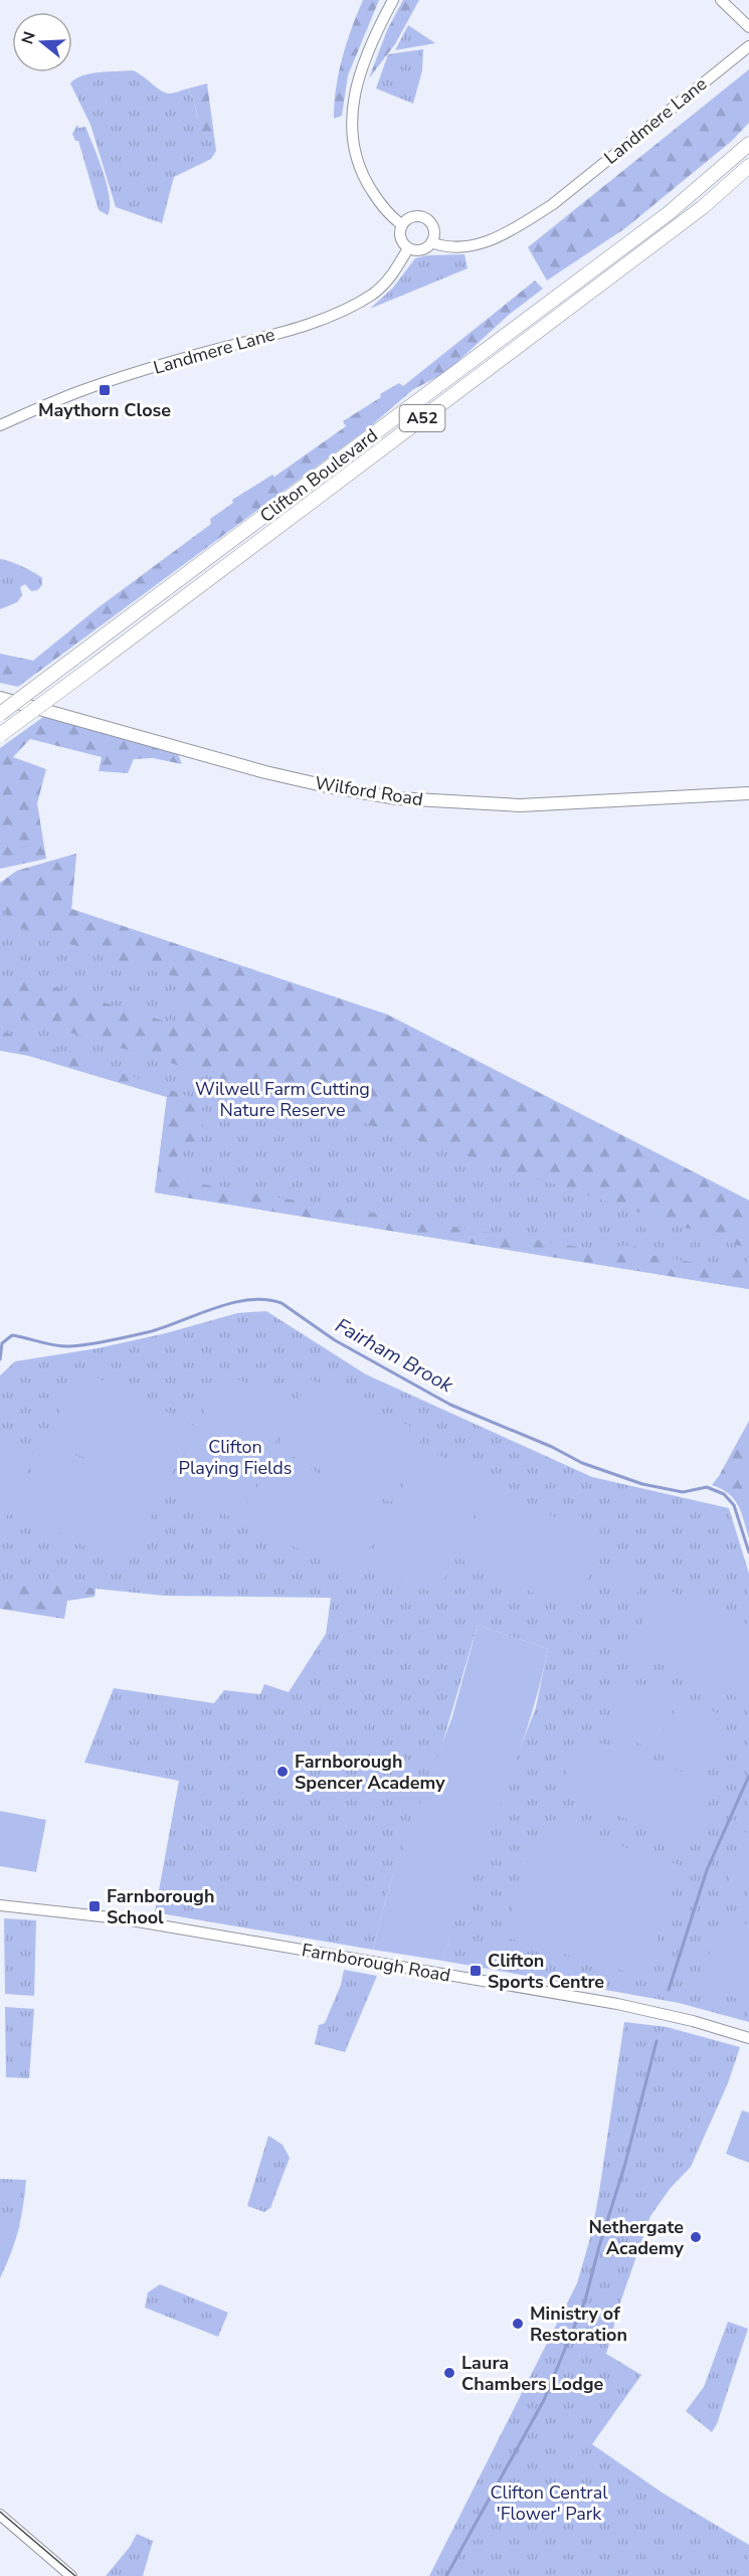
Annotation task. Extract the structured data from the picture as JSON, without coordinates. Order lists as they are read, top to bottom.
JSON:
{
  "streets": {
    "highway": ["A52", "Clifton Boulevard"],
    "main road": ["Wilford Road"],
    "street": ["Landmere Lane", "Farnborough Road"]
  },
  "water": ["Fairham Brook"],
  "parks": ["Wilwell Farm Cutting Nature Reserve", "Clifton Playing Fields", "Clifton Central 'Flower' Park"],
  "places": {
    "transit": ["Maythorn Close", "Farnborough School", "Clifton Sports Centre"],
    "other": [
      "Farnborough Spencer Academy",
      "Nethergate Academy",
      "Ministry of Restoration",
      "Laura Chambers Lodge"
    ]
  },
  "north": "left"
}
